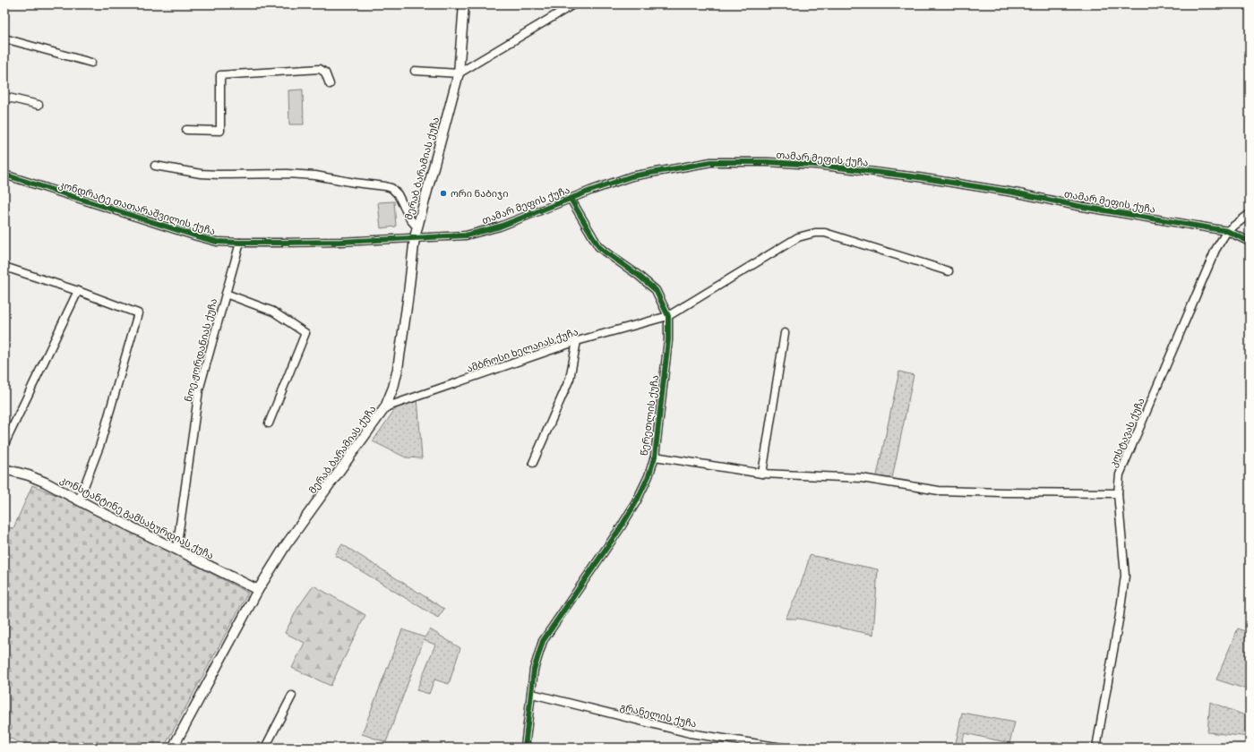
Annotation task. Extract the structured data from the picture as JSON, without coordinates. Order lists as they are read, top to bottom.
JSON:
{
  "streets": {
    "main road": ["მერაბ ბარამიას ქუჩა", "კონსტანტინე გამსახურდიას ქუჩა"],
    "street": [
      "თამარ მეფის ქუჩა",
      "კონდრატე თათარაშვილის ქუჩა",
      "ნოე ჟორდანიას ქუჩა",
      "ამბროსი ხელაიას ქუჩა",
      "წერეთლის ქუჩა",
      "კოსტავას ქუჩა",
      "გრანელის ქუჩა"
    ]
  },
  "crossings": [
    ["თამარ მეფის ქუჩა", "მერაბ ბარამიას ქუჩა"],
    ["თამარ მეფის ქუჩა", "კონდრატე თათარაშვილის ქუჩა"],
    ["თამარ მეფის ქუჩა", "წერეთლის ქუჩა"],
    ["თამარ მეფის ქუჩა", "კოსტავას ქუჩა"],
    ["მერაბ ბარამიას ქუჩა", "კონდრატე თათარაშვილის ქუჩა"],
    ["მერაბ ბარამიას ქუჩა", "ამბროსი ხელაიას ქუჩა"],
    ["მერაბ ბარამიას ქუჩა", "კონსტანტინე გამსახურდიას ქუჩა"],
    ["კონდრატე თათარაშვილის ქუჩა", "ნოე ჟორდანიას ქუჩა"],
    ["ნოე ჟორდანიას ქუჩა", "კონსტანტინე გამსახურდიას ქუჩა"],
    ["ამბროსი ხელაიას ქუჩა", "წერეთლის ქუჩა"],
    ["წერეთლის ქუჩა", "გრანელის ქუჩა"]
  ],
  "places": ["ორი ნაბიჯი"]
}
